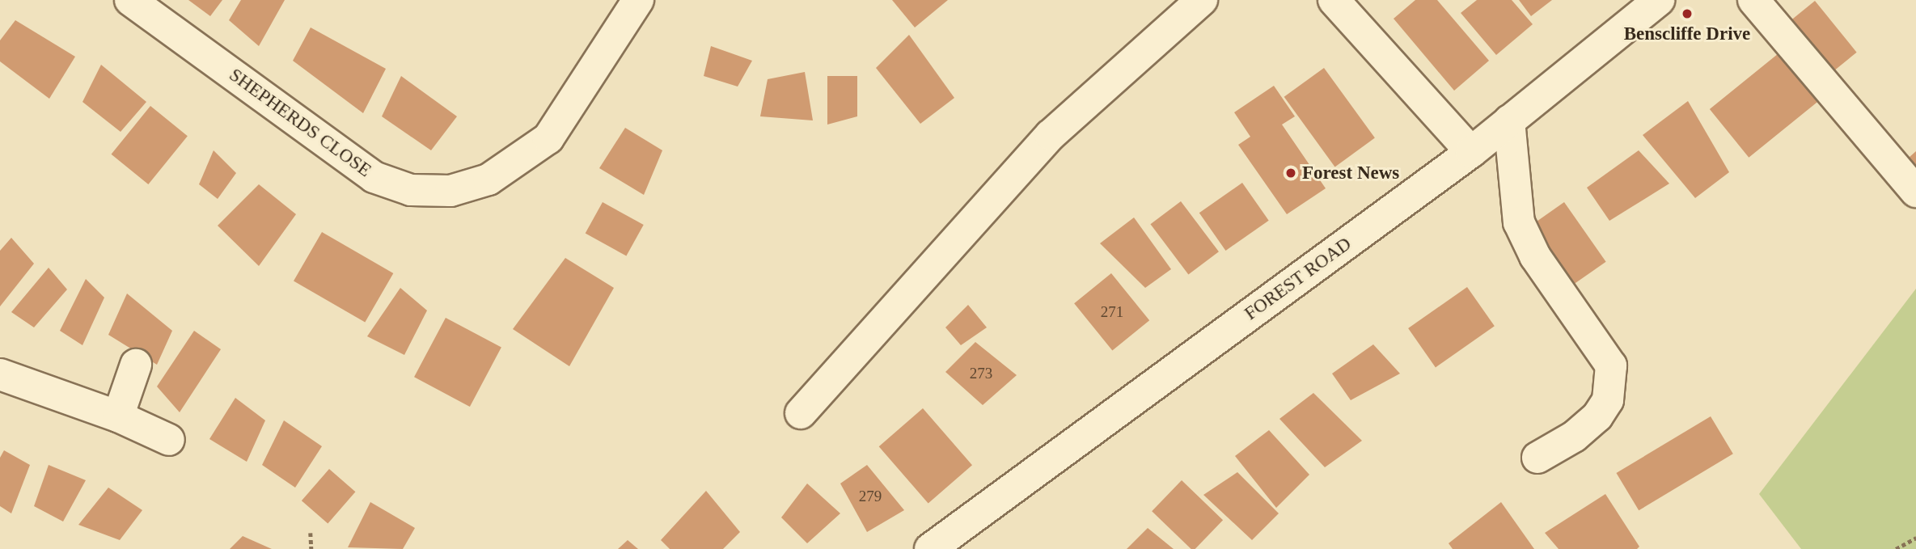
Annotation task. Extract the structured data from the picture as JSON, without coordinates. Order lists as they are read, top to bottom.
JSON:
{
  "streets": {
    "street": ["SHEPHERDS CLOSE", "FOREST ROAD"]
  },
  "places": ["Benscliffe Drive", "Forest News"],
  "house_numbers": ["271", "273", "279"]
}
